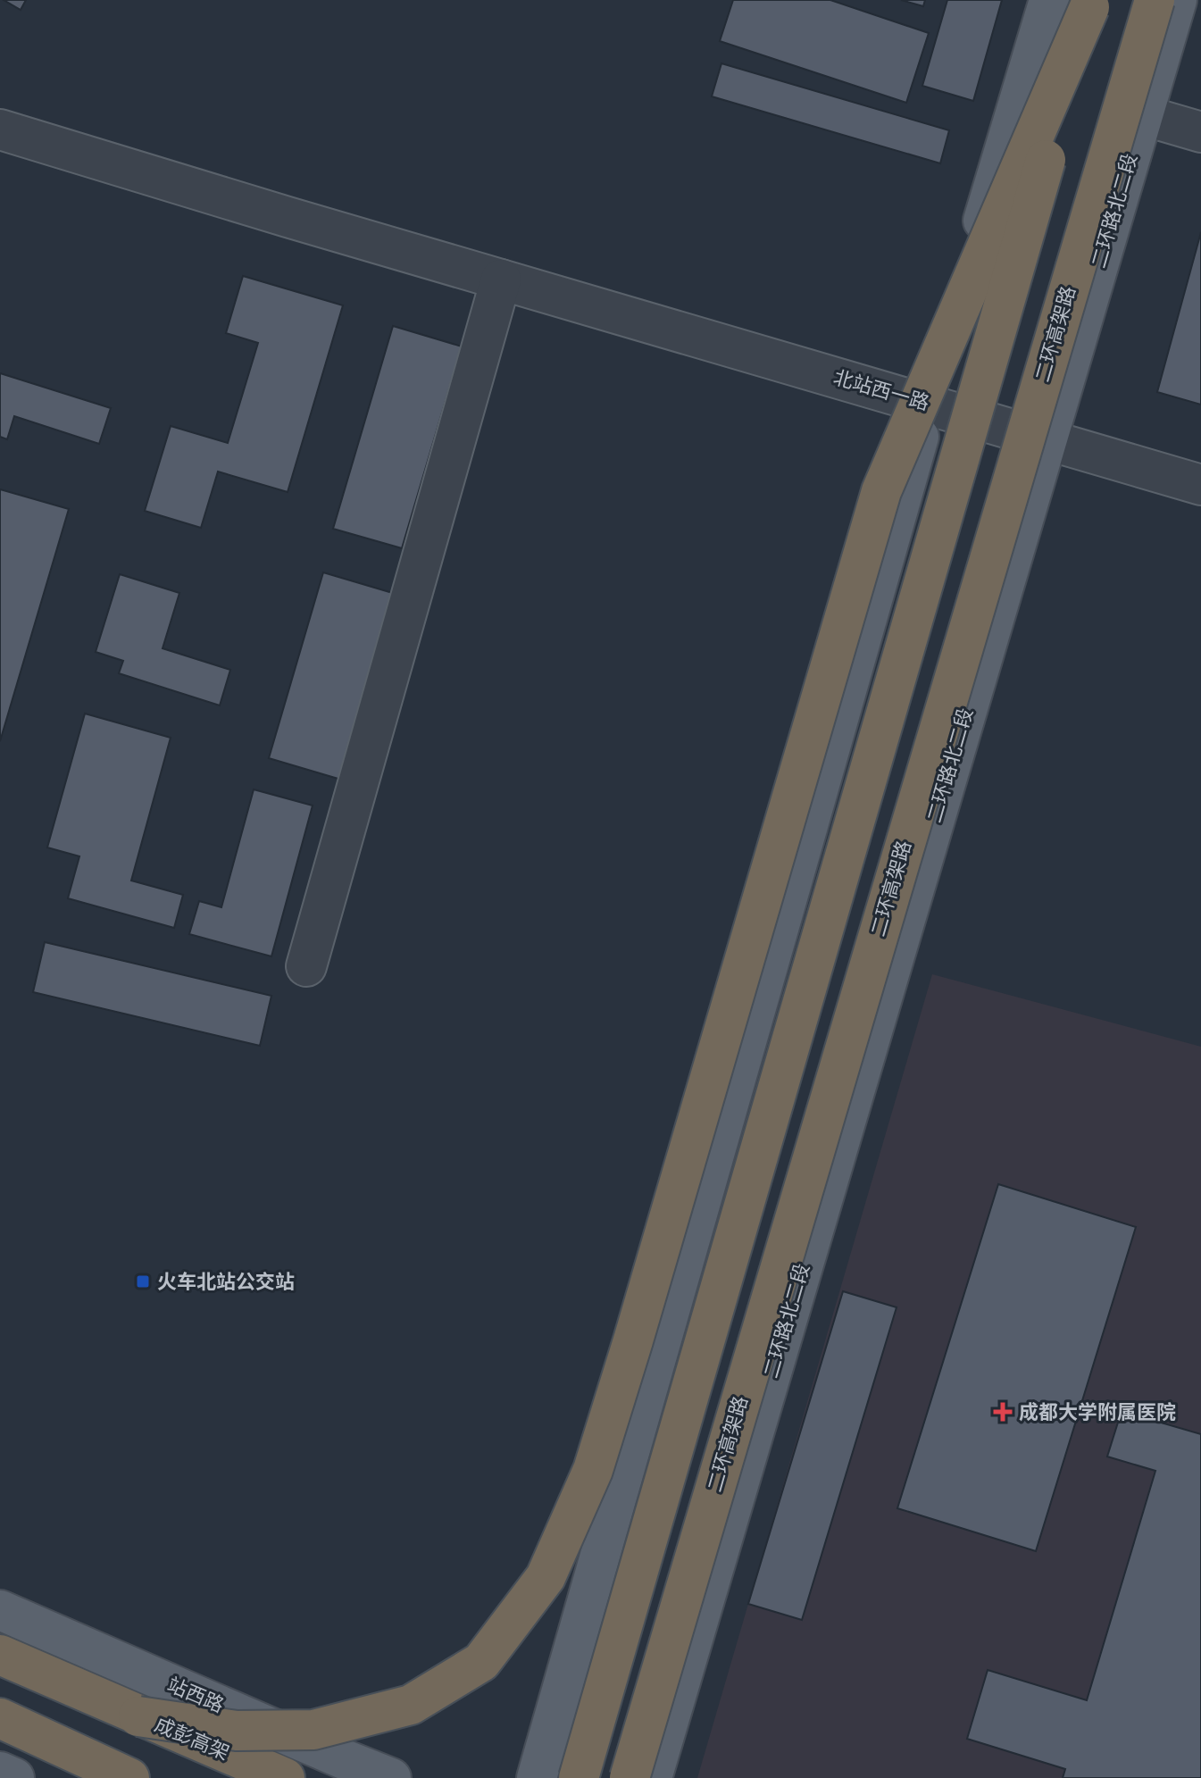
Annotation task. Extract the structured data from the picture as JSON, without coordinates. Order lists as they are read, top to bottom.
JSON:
{
  "streets": {
    "highway": ["二环高架路", "成彭高架"],
    "main road": ["二环路北二段", "站西路"],
    "street": ["北站西一路"]
  },
  "crossings": [
    ["二环路北二段", "北站西一路"]
  ],
  "places": {
    "transit": ["火车北站公交站"],
    "health": ["成都大学附属医院"]
  }
}
